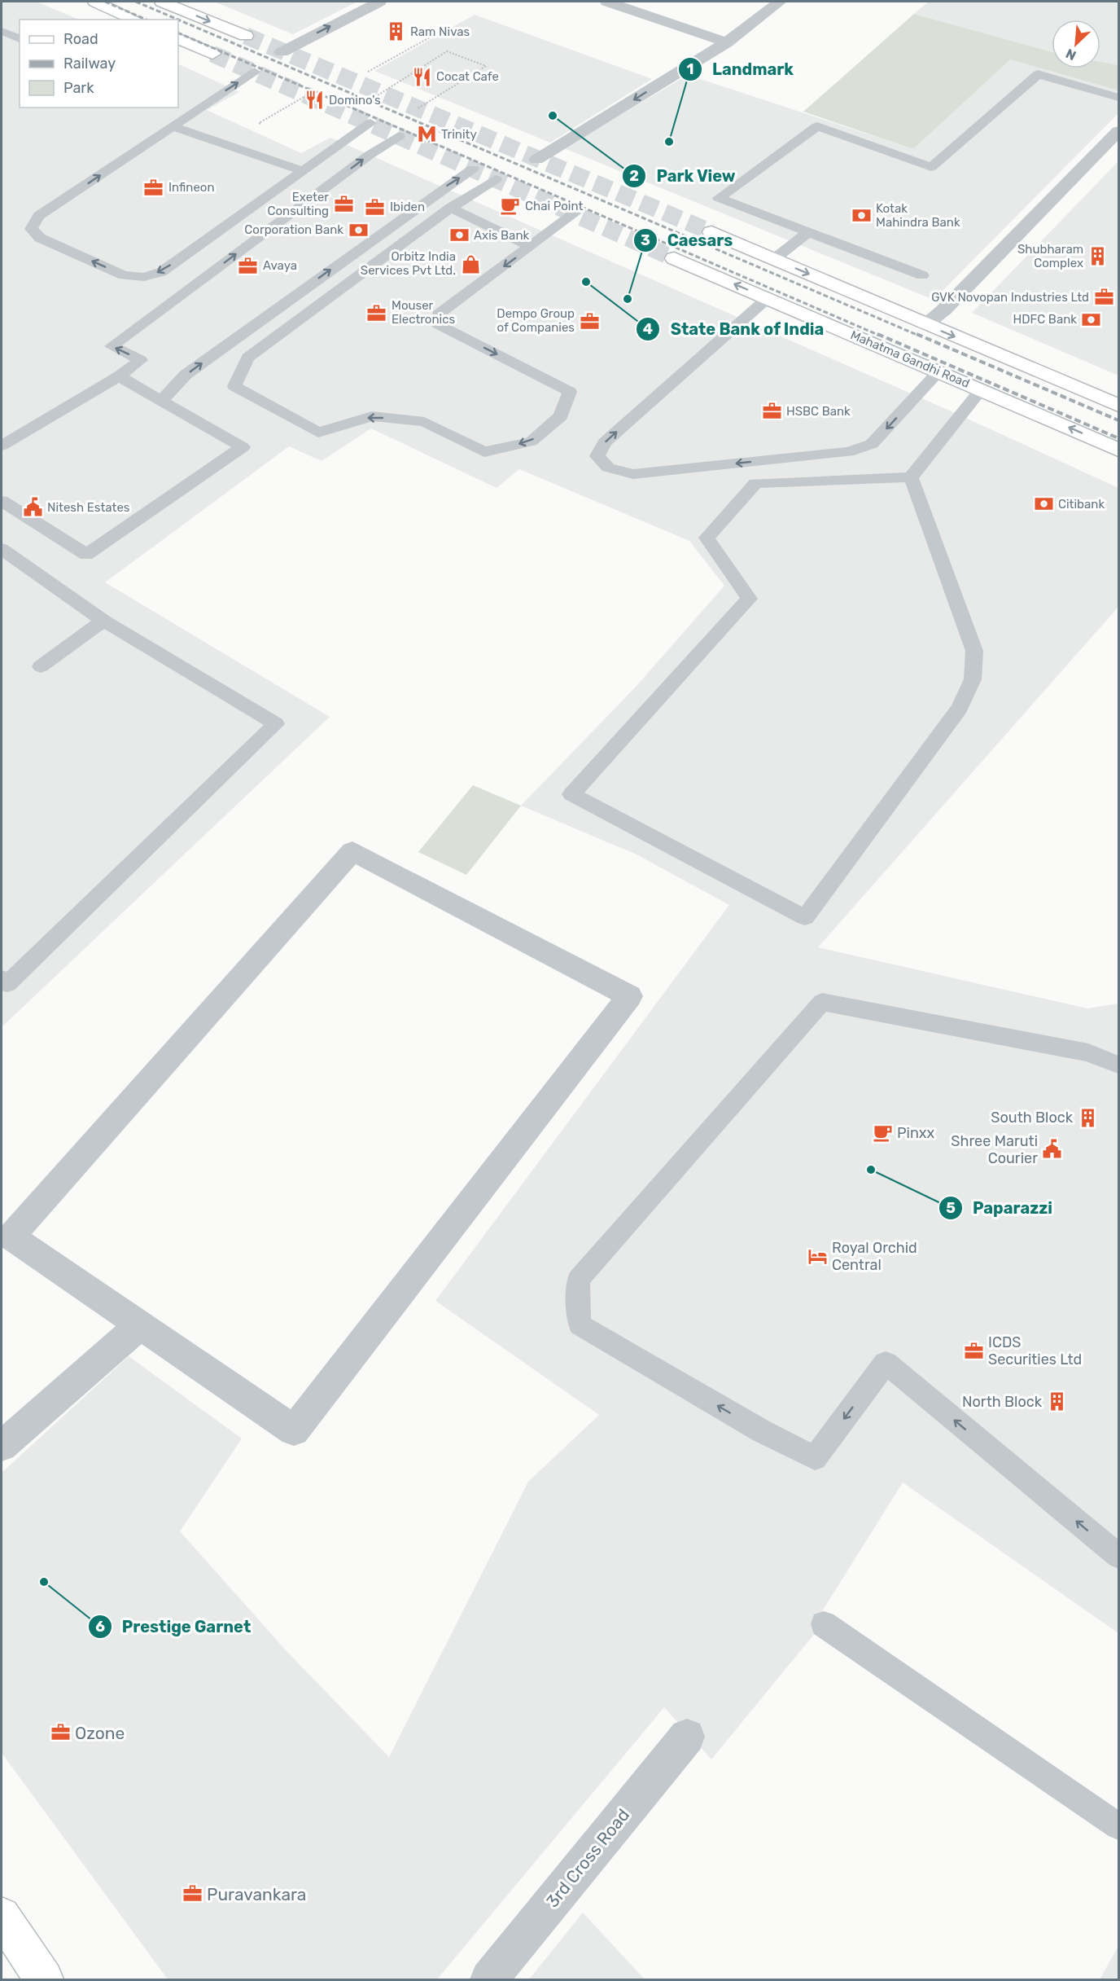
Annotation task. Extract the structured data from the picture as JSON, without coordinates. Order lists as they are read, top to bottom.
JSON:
{
  "streets": {
    "main road": ["Mahatma Gandhi Road"],
    "street": ["3rd Cross Road"]
  },
  "places": {
    "building": [
      "Ram Nivas",
      "Shubharam Complex",
      "South Block",
      "North Block"
    ],
    "restaurant": ["Cocat Cafe", "Domino's"],
    "other": [
      "Park View",
      "Landmark",
      "State Bank of India",
      "Caesars",
      "Paparazzi",
      "Prestige Garnet"
    ],
    "metro station": ["Trinity"],
    "office": [
      "Infineon",
      "Exeter Consulting",
      "Ibiden",
      "Avaya",
      "GVK Novopan Industries Ltd",
      "Mouser Electronics",
      "Dempo Group of Companies",
      "HSBC Bank",
      "ICDS Securities Ltd",
      "Ozone",
      "Puravankara"
    ],
    "cafe": ["Chai Point", "Pinxx"],
    "bank": [
      "Kotak Mahindra Bank",
      "Corporation Bank",
      "Axis Bank",
      "HDFC Bank",
      "Citibank"
    ],
    "shop": ["Orbitz India Services Pvt Ltd."],
    "public building": ["Nitesh Estates", "Shree Maruti Courier"],
    "hotel": ["Royal Orchid Central"]
  },
  "legend": ["Road", "Railway", "Park"],
  "north": "bottom left"
}
